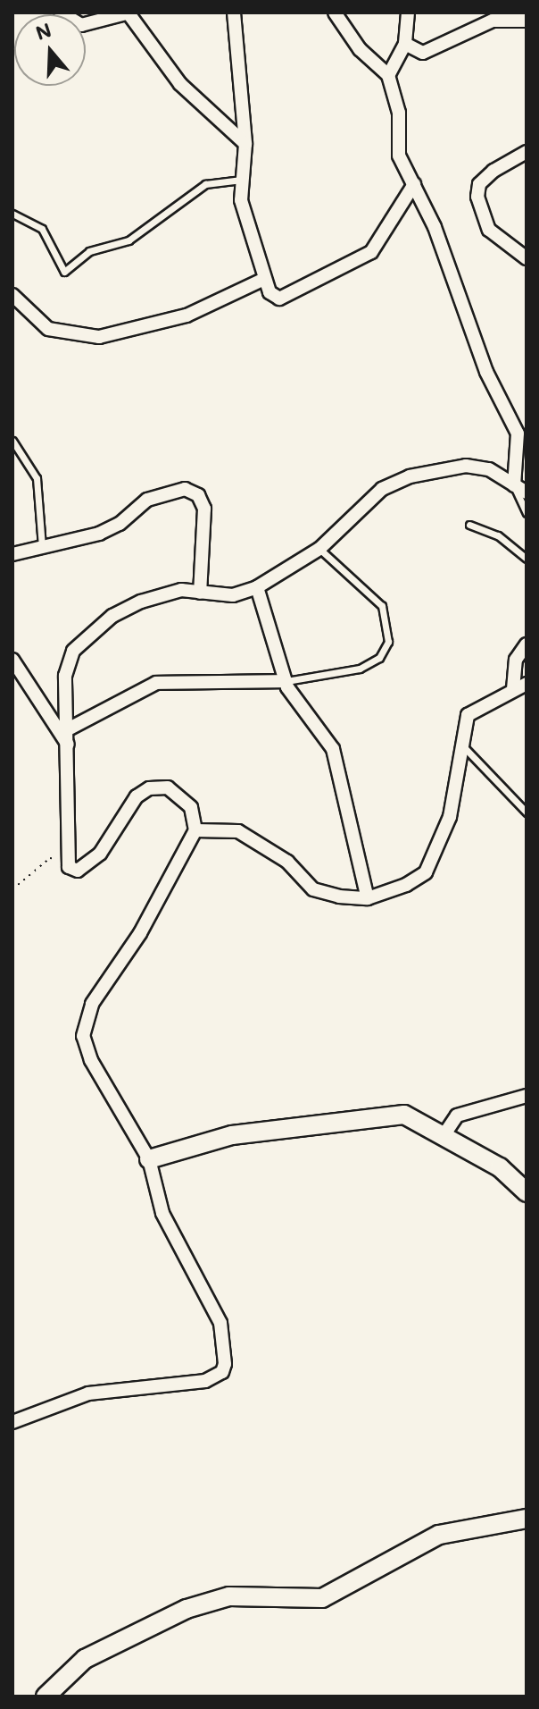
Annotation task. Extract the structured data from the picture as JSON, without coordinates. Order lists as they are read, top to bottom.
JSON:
{
  "north": "top"
}
